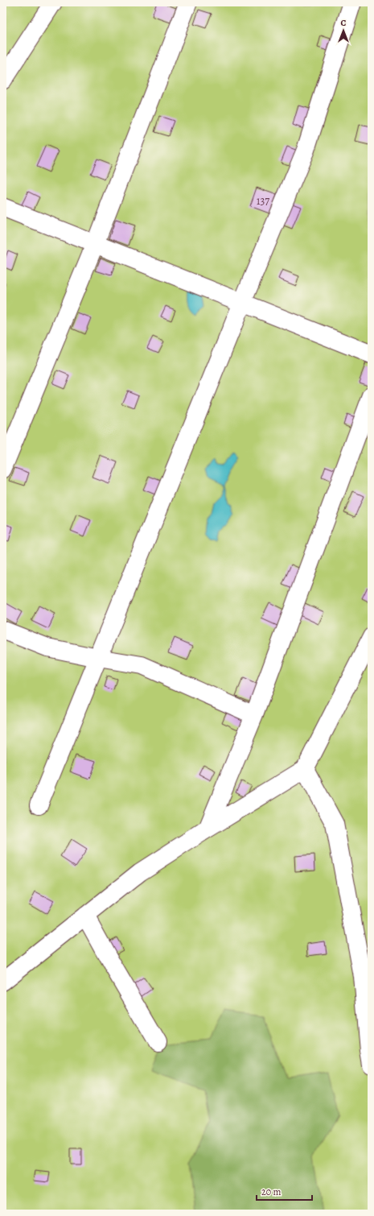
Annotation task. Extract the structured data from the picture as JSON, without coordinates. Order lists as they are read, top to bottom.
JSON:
{
  "house_numbers": ["137"],
  "scale_bar": "20 m",
  "north": "top"
}
